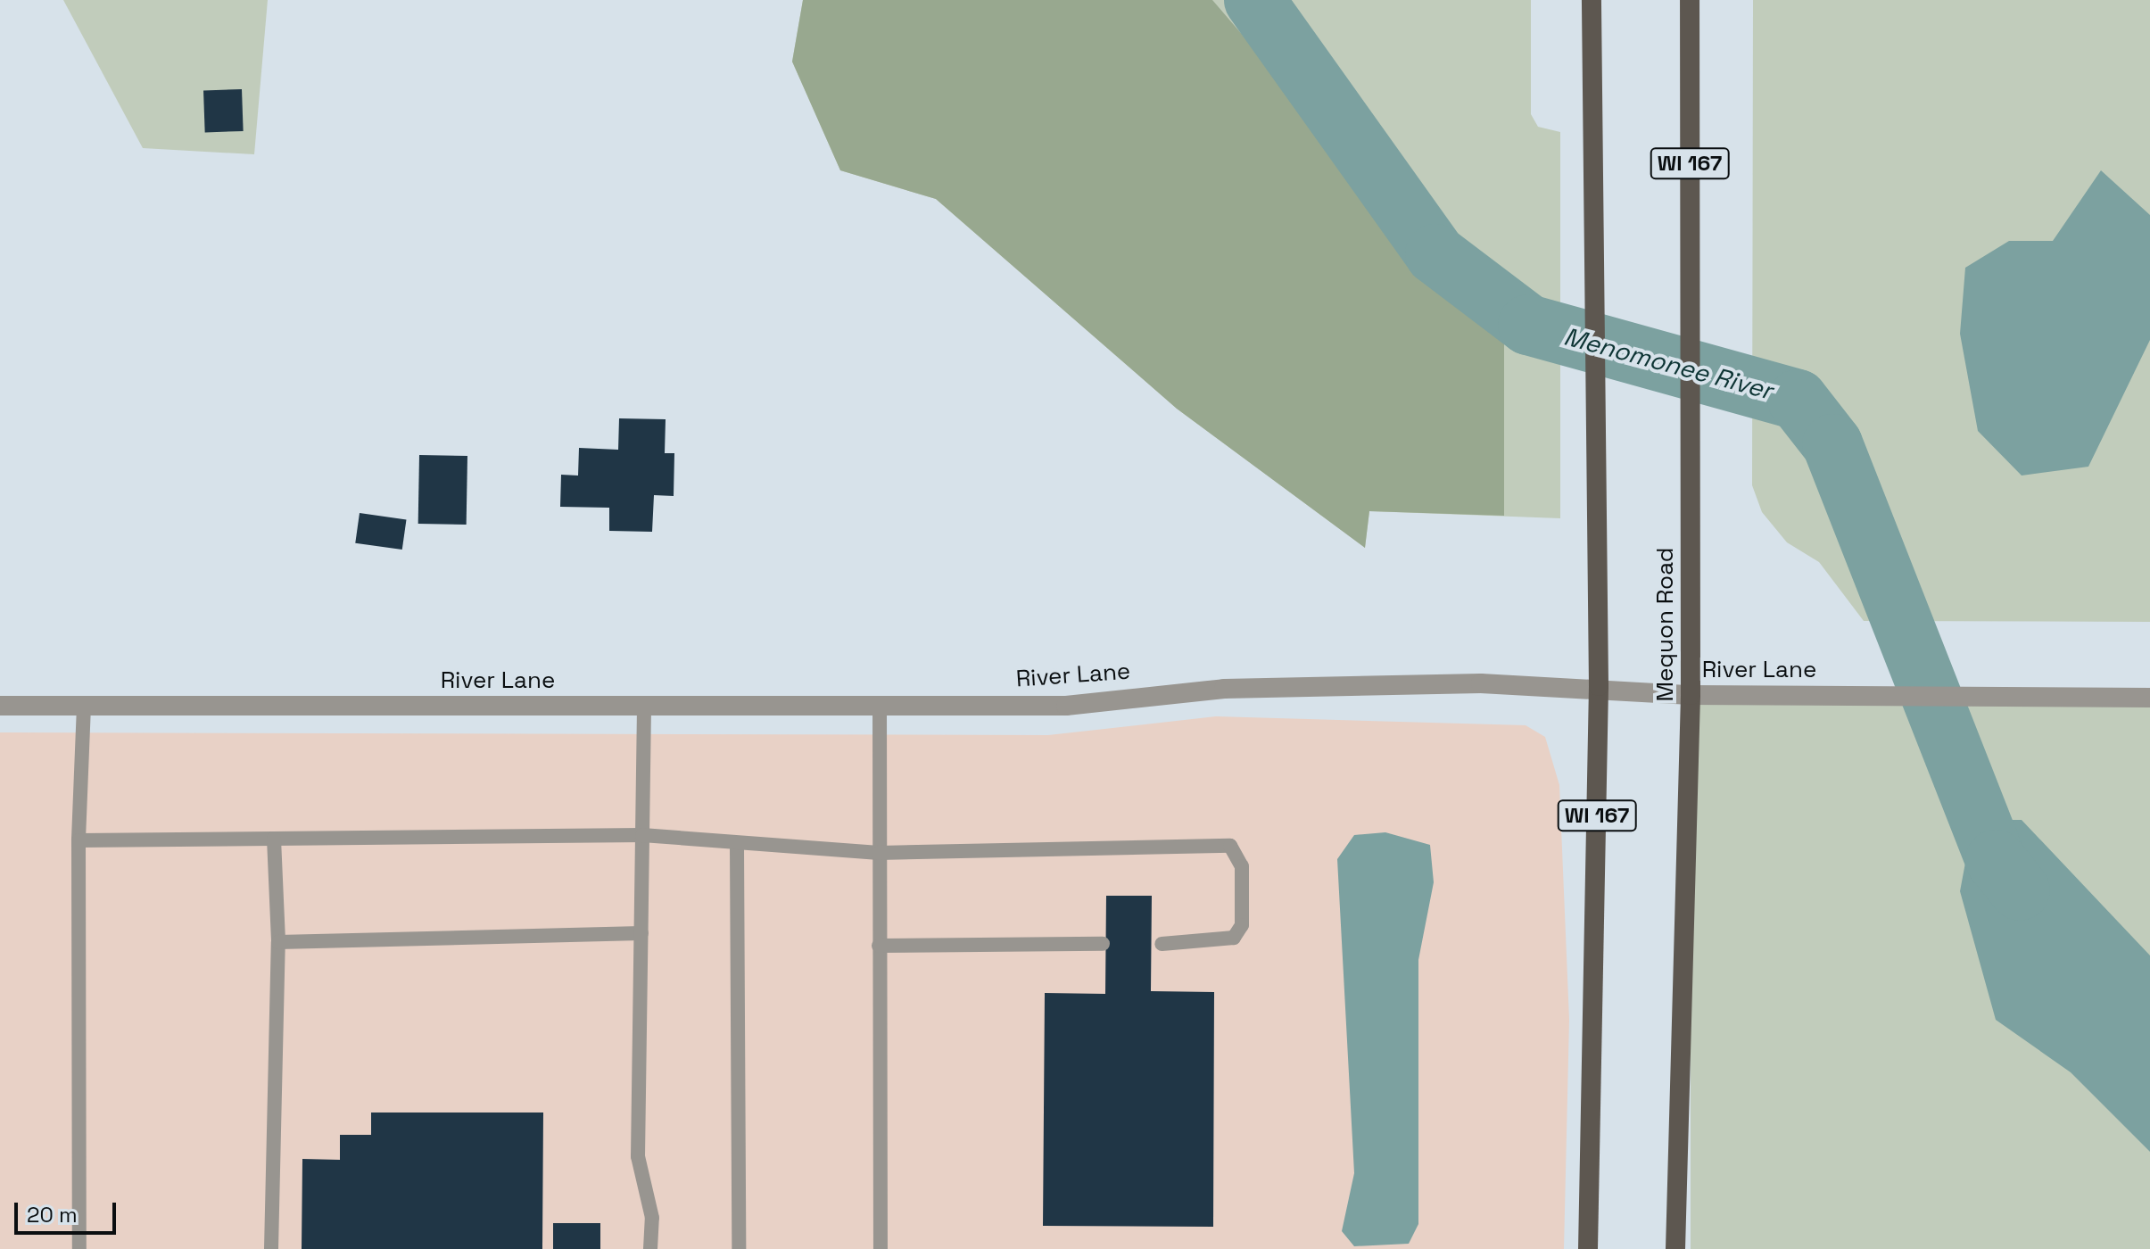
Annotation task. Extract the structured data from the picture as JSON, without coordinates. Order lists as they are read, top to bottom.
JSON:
{
  "streets": {
    "main road": ["WI 167", "Mequon Road"],
    "street": ["River Lane"]
  },
  "crossings": [
    ["WI 167", "River Lane"],
    ["Mequon Road", "River Lane"]
  ],
  "water": ["Menomonee River"],
  "scale_bar": "20 m"
}
